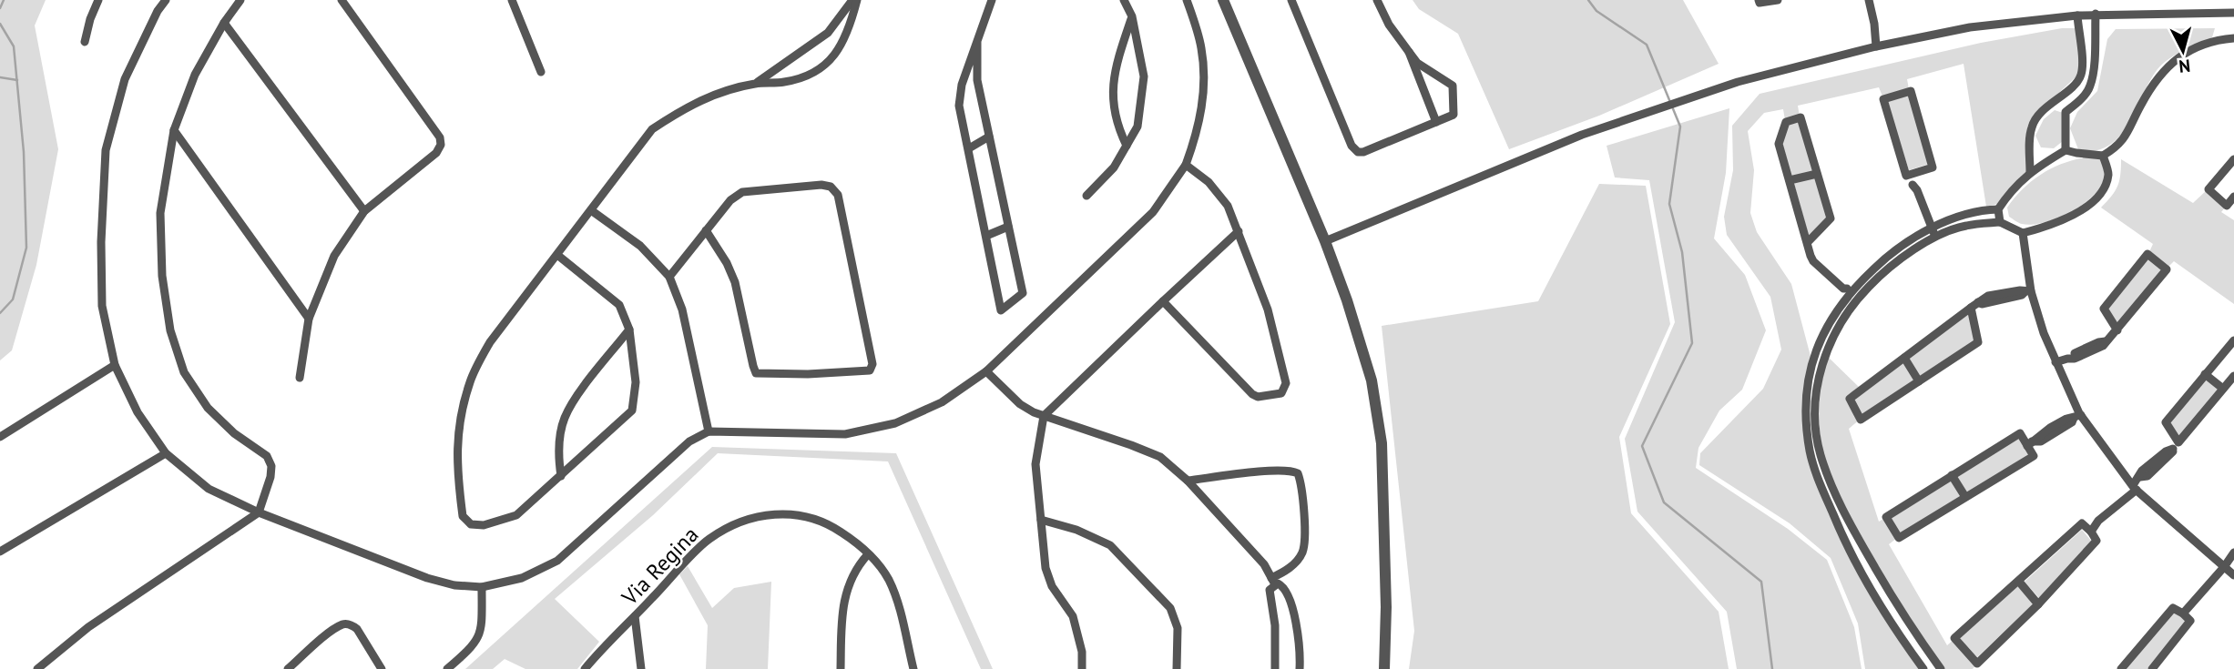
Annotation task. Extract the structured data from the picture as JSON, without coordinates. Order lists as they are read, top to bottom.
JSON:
{
  "streets": {
    "street": ["Via Regina"]
  },
  "north": "bottom"
}
